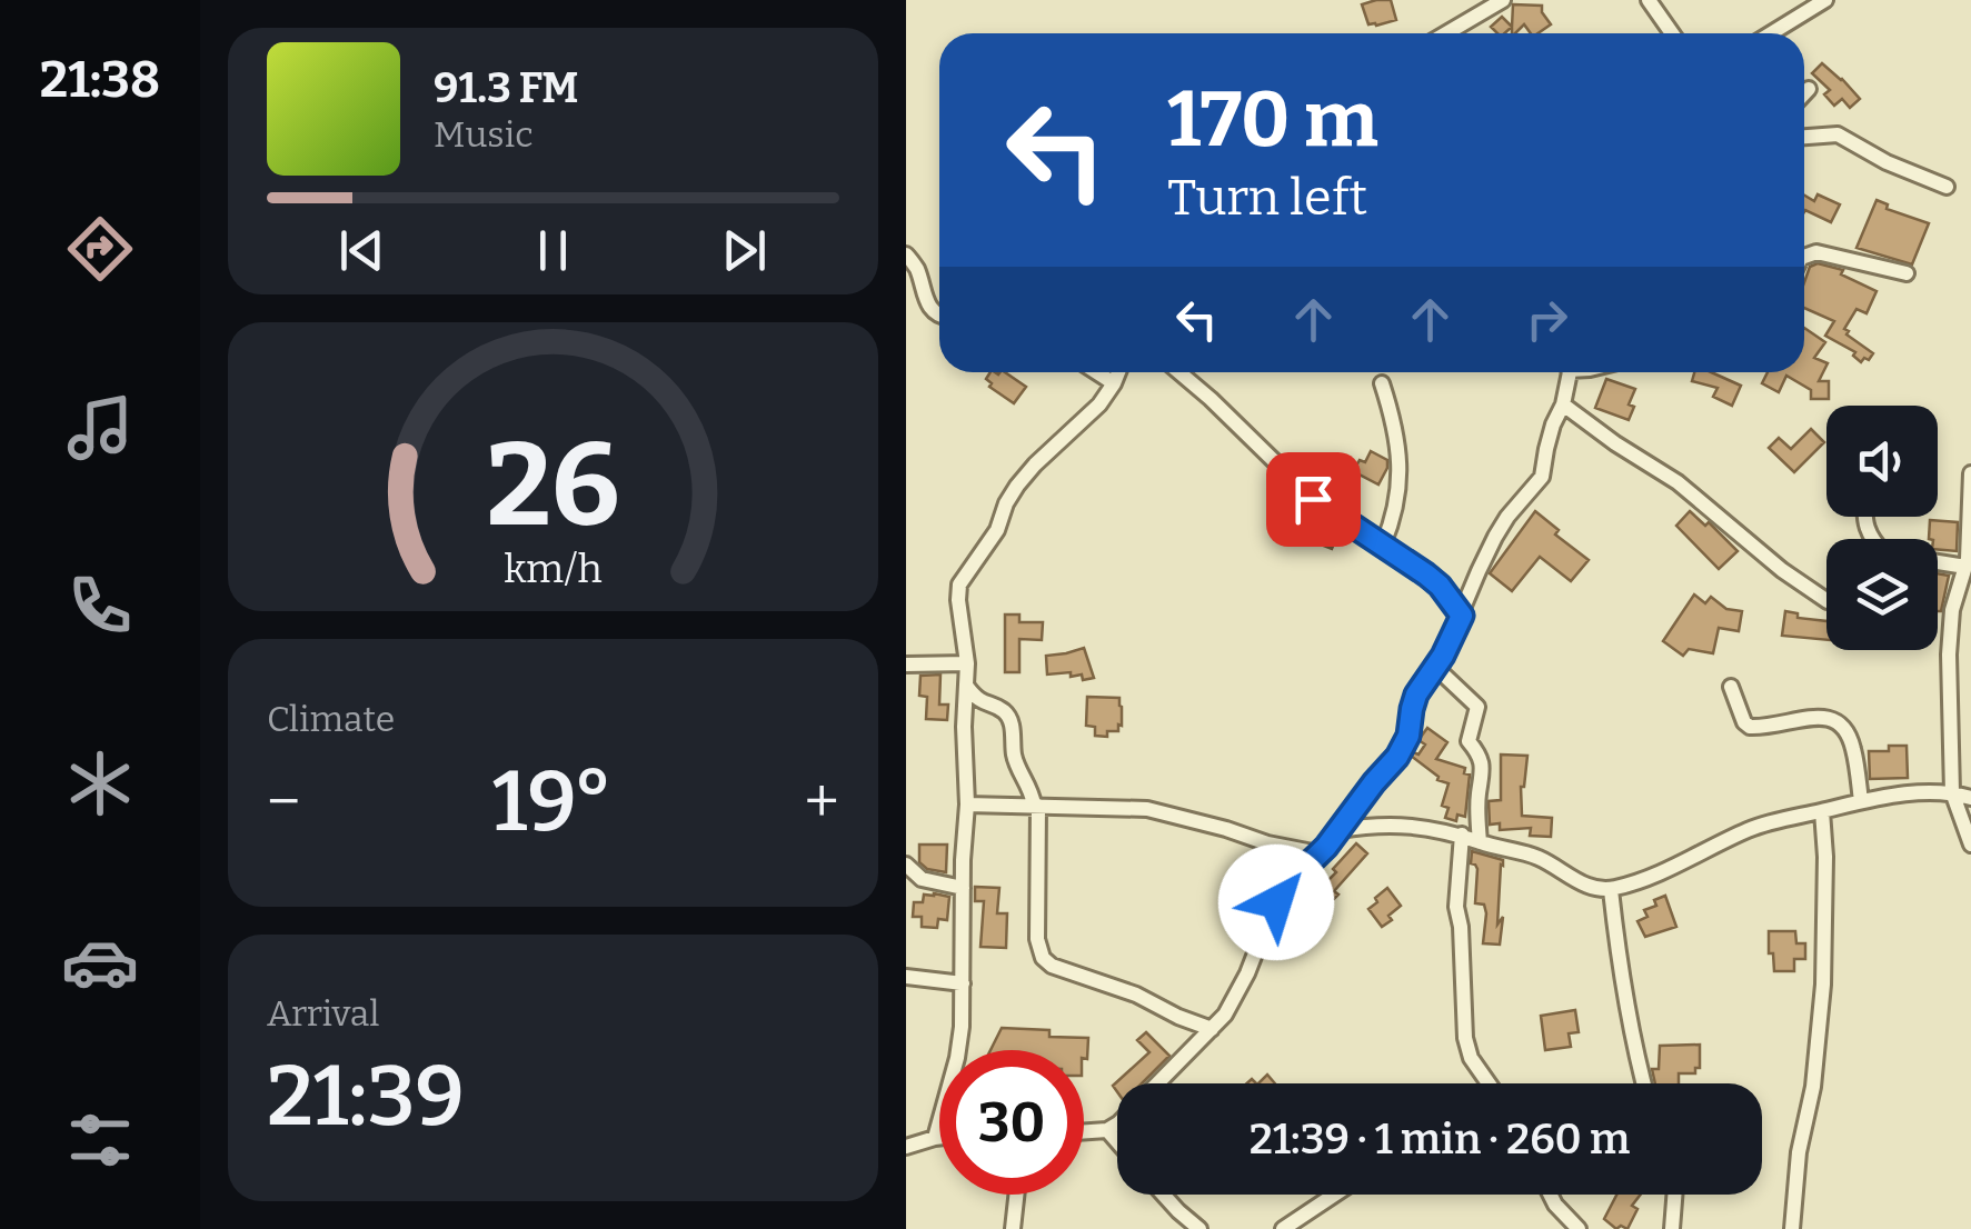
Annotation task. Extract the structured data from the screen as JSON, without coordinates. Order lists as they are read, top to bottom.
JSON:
{
  "page": {
    "tabs": "21:38",
    "turn": ["170 m", "Turn left"],
    "song": ["91.3 FM", "Music"],
    "tile": [
      "Climate",
      ["Arrival", "21:39"]
    ],
    "heat": ["−", "19°", "+"],
    "limit": "30",
    "trip": "21:39 · 1 min · 260 m",
    "gauge": ["26", "km/h"]
  }
}
